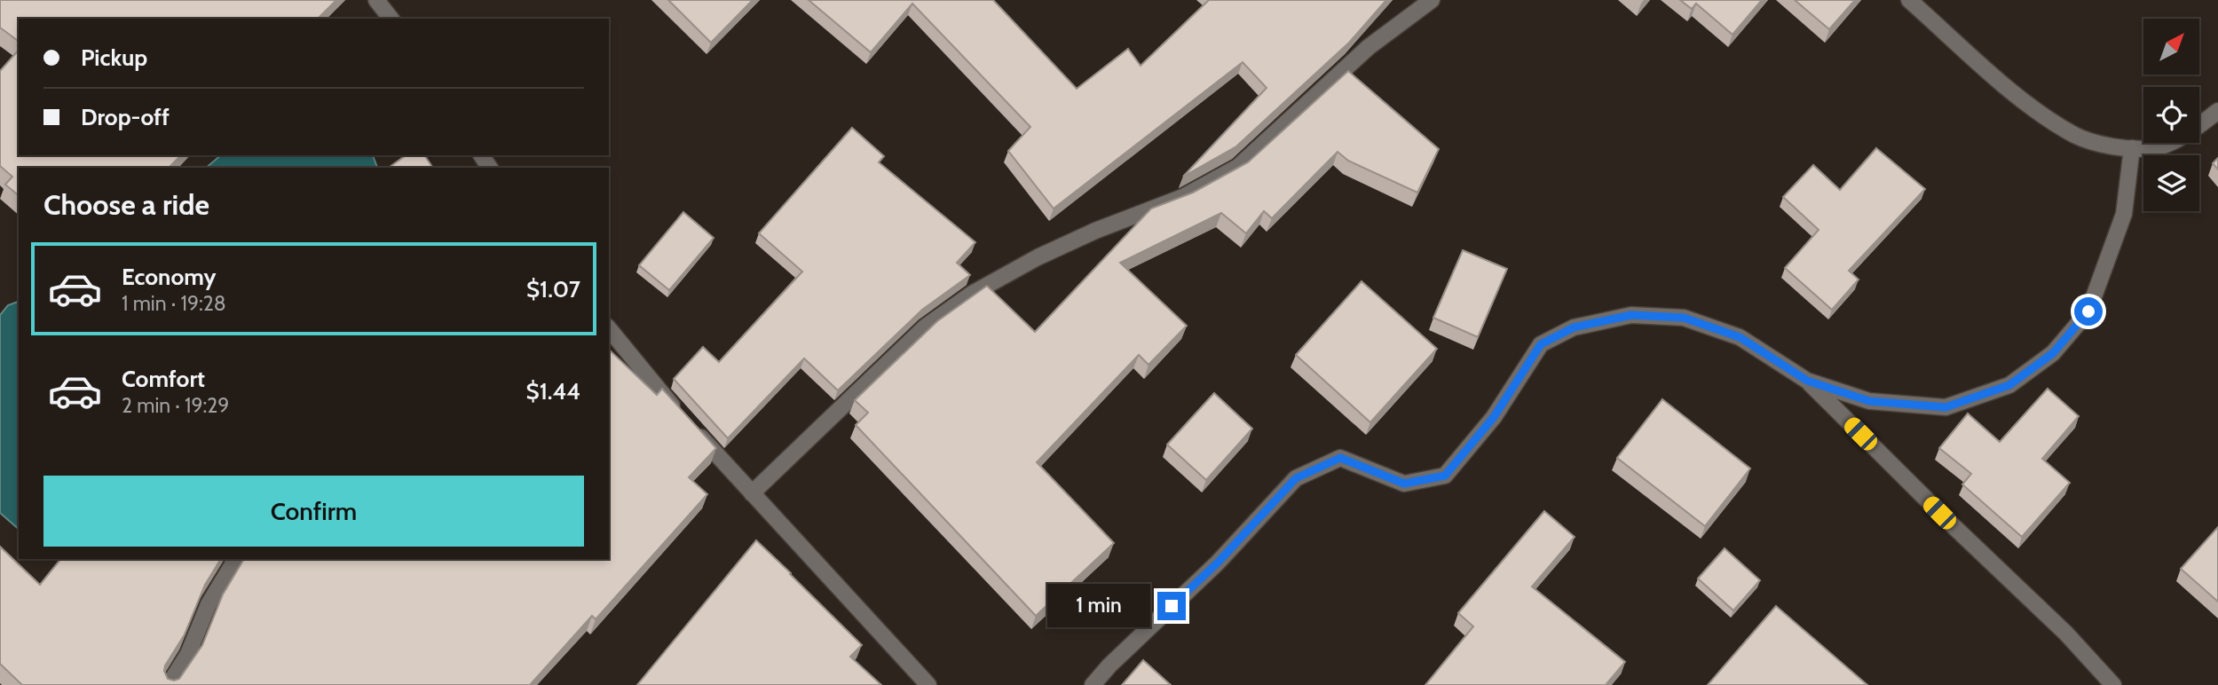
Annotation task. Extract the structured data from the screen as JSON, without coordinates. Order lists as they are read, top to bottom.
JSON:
{
  "north": "top right",
  "page": {
    "banner": ["Pickup", "Drop-off"],
    "heading": "Choose a ride",
    "list": [
      {
        "name": "Economy",
        "note": "1 min · 19:28",
        "value": "$1.07"
      },
      {
        "name": "Comfort",
        "note": "2 min · 19:29",
        "value": "$1.44"
      }
    ],
    "buttons": "Confirm",
    "bubble": "1 min"
  }
}
